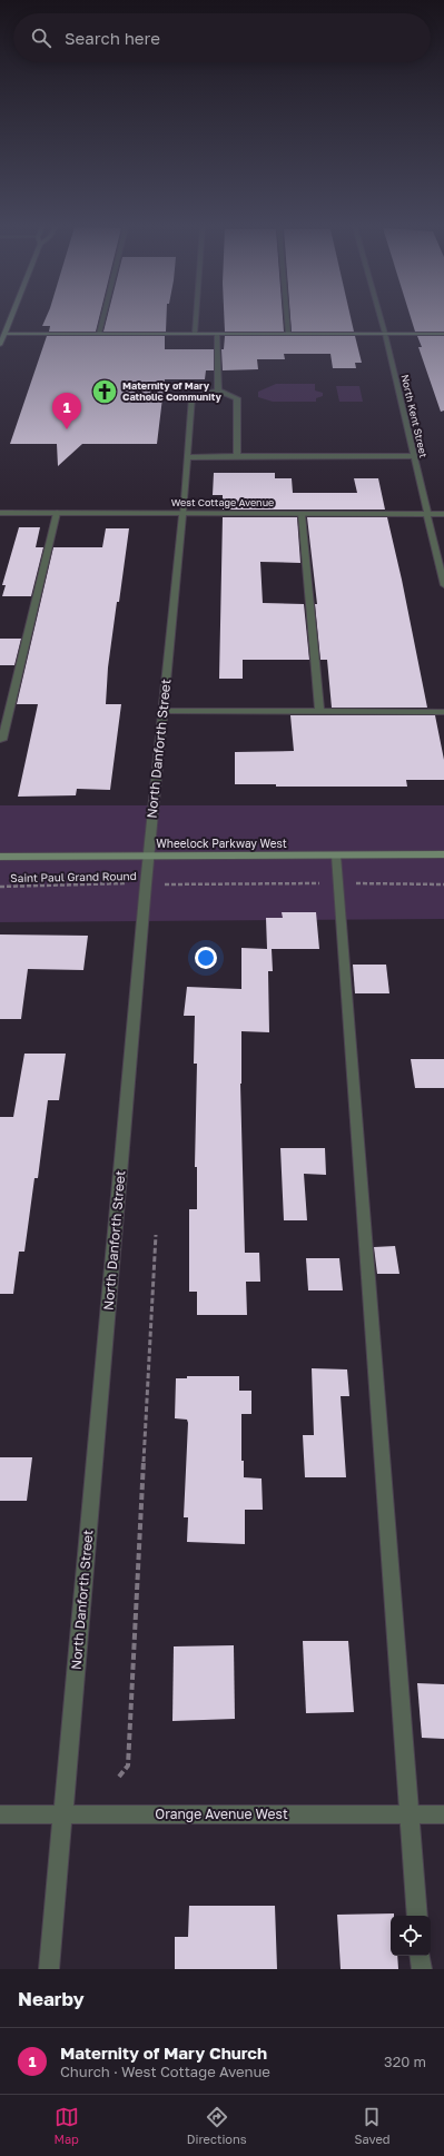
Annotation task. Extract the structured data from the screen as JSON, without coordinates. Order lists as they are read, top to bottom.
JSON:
{
  "streets": {
    "street": [
      "North Kent Street",
      "West Cottage Avenue",
      "North Danforth Street",
      "Wheelock Parkway West",
      "Orange Avenue West"
    ],
    "path": ["Saint Paul Grand Round"]
  },
  "crossings": [
    ["North Kent Street", "West Cottage Avenue"],
    ["West Cottage Avenue", "North Danforth Street"],
    ["North Danforth Street", "Wheelock Parkway West"],
    ["North Danforth Street", "Saint Paul Grand Round"],
    ["North Danforth Street", "Orange Avenue West"]
  ],
  "places": {
    "church": ["Maternity of Mary Catholic Community"]
  },
  "page": {
    "search": "Search here",
    "pins": "1",
    "heading": "Nearby",
    "list": [
      {
        "mark": "1",
        "name": "Maternity of Mary Church",
        "note": "Church · West Cottage Avenue",
        "value": "320 m"
      }
    ],
    "nav": ["Map", "Directions", "Saved"]
  }
}
